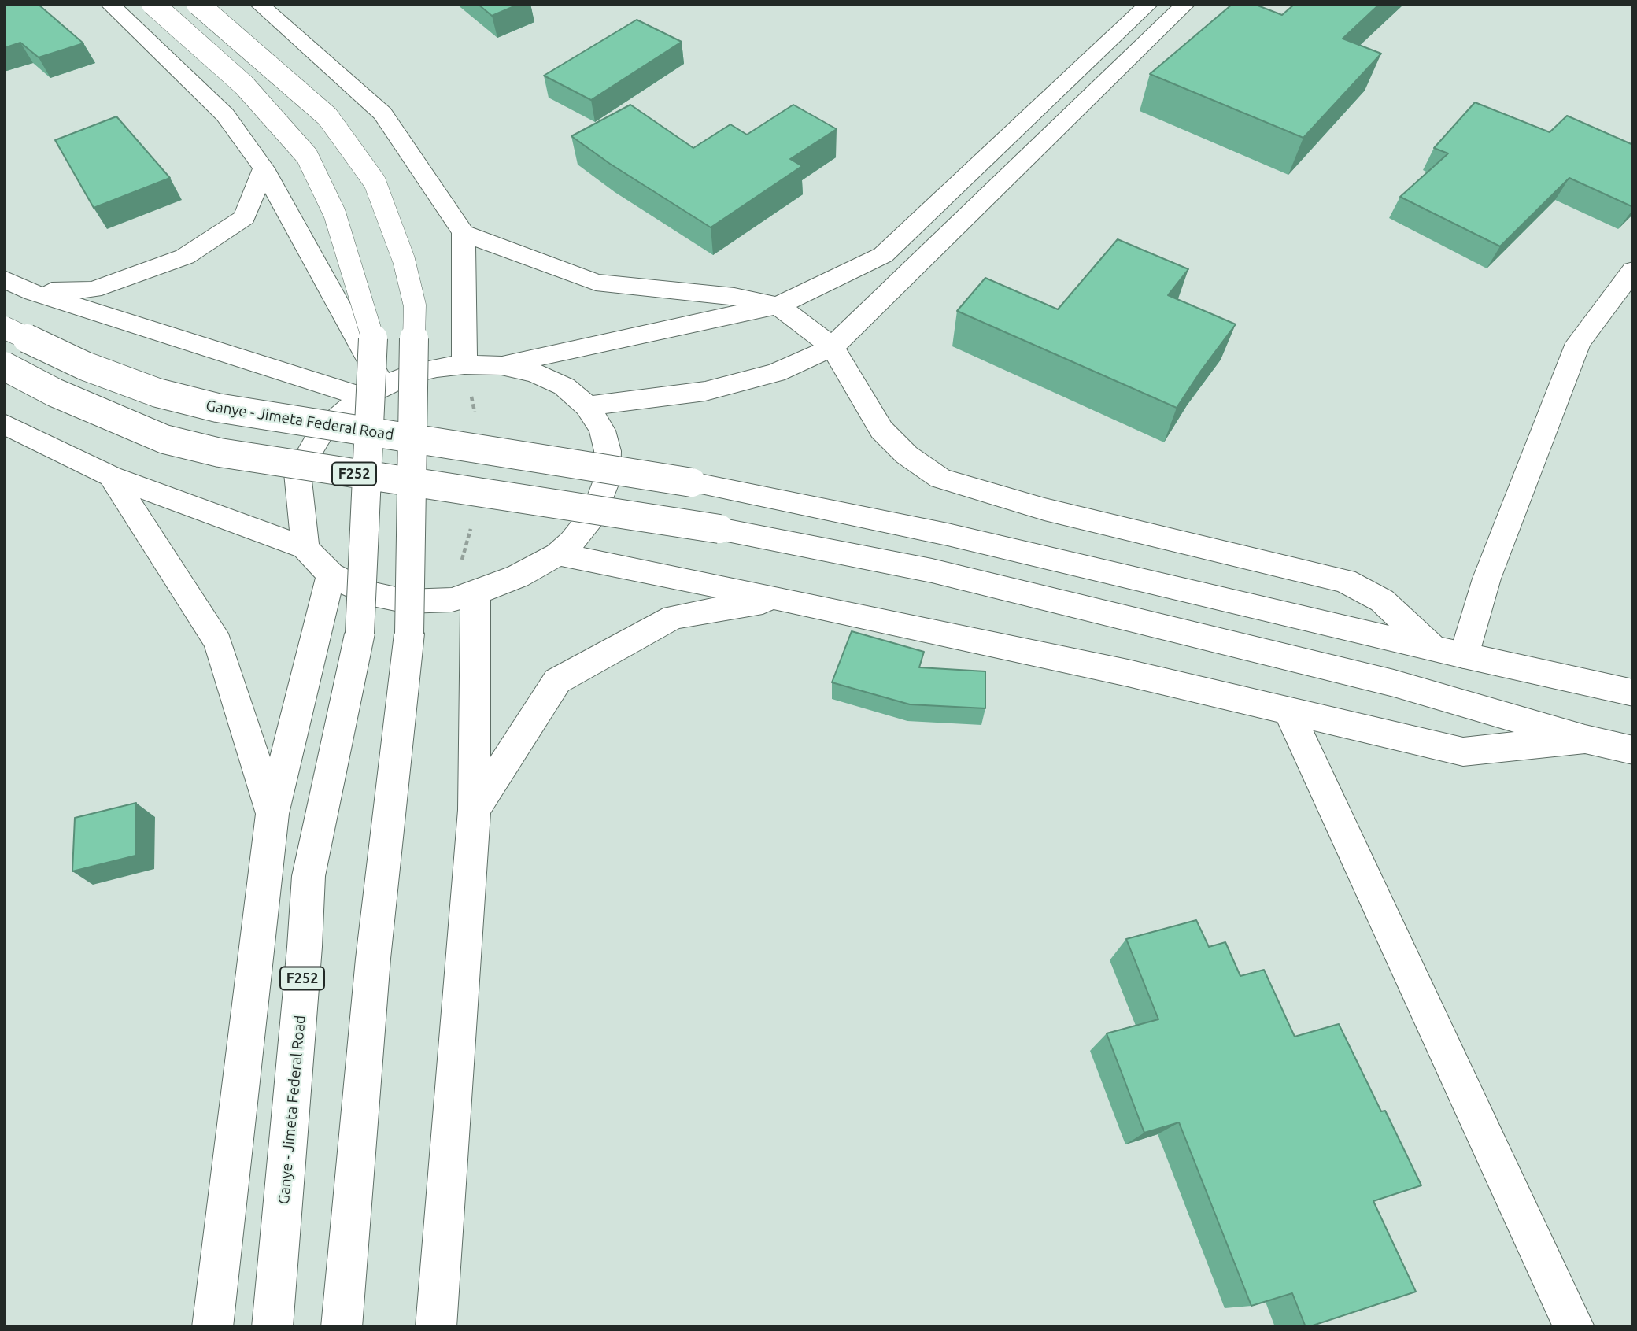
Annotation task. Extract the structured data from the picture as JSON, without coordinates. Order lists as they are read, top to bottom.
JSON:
{
  "streets": {
    "main road": ["Ganye - Jimeta Federal Road", "F252"]
  }
}
